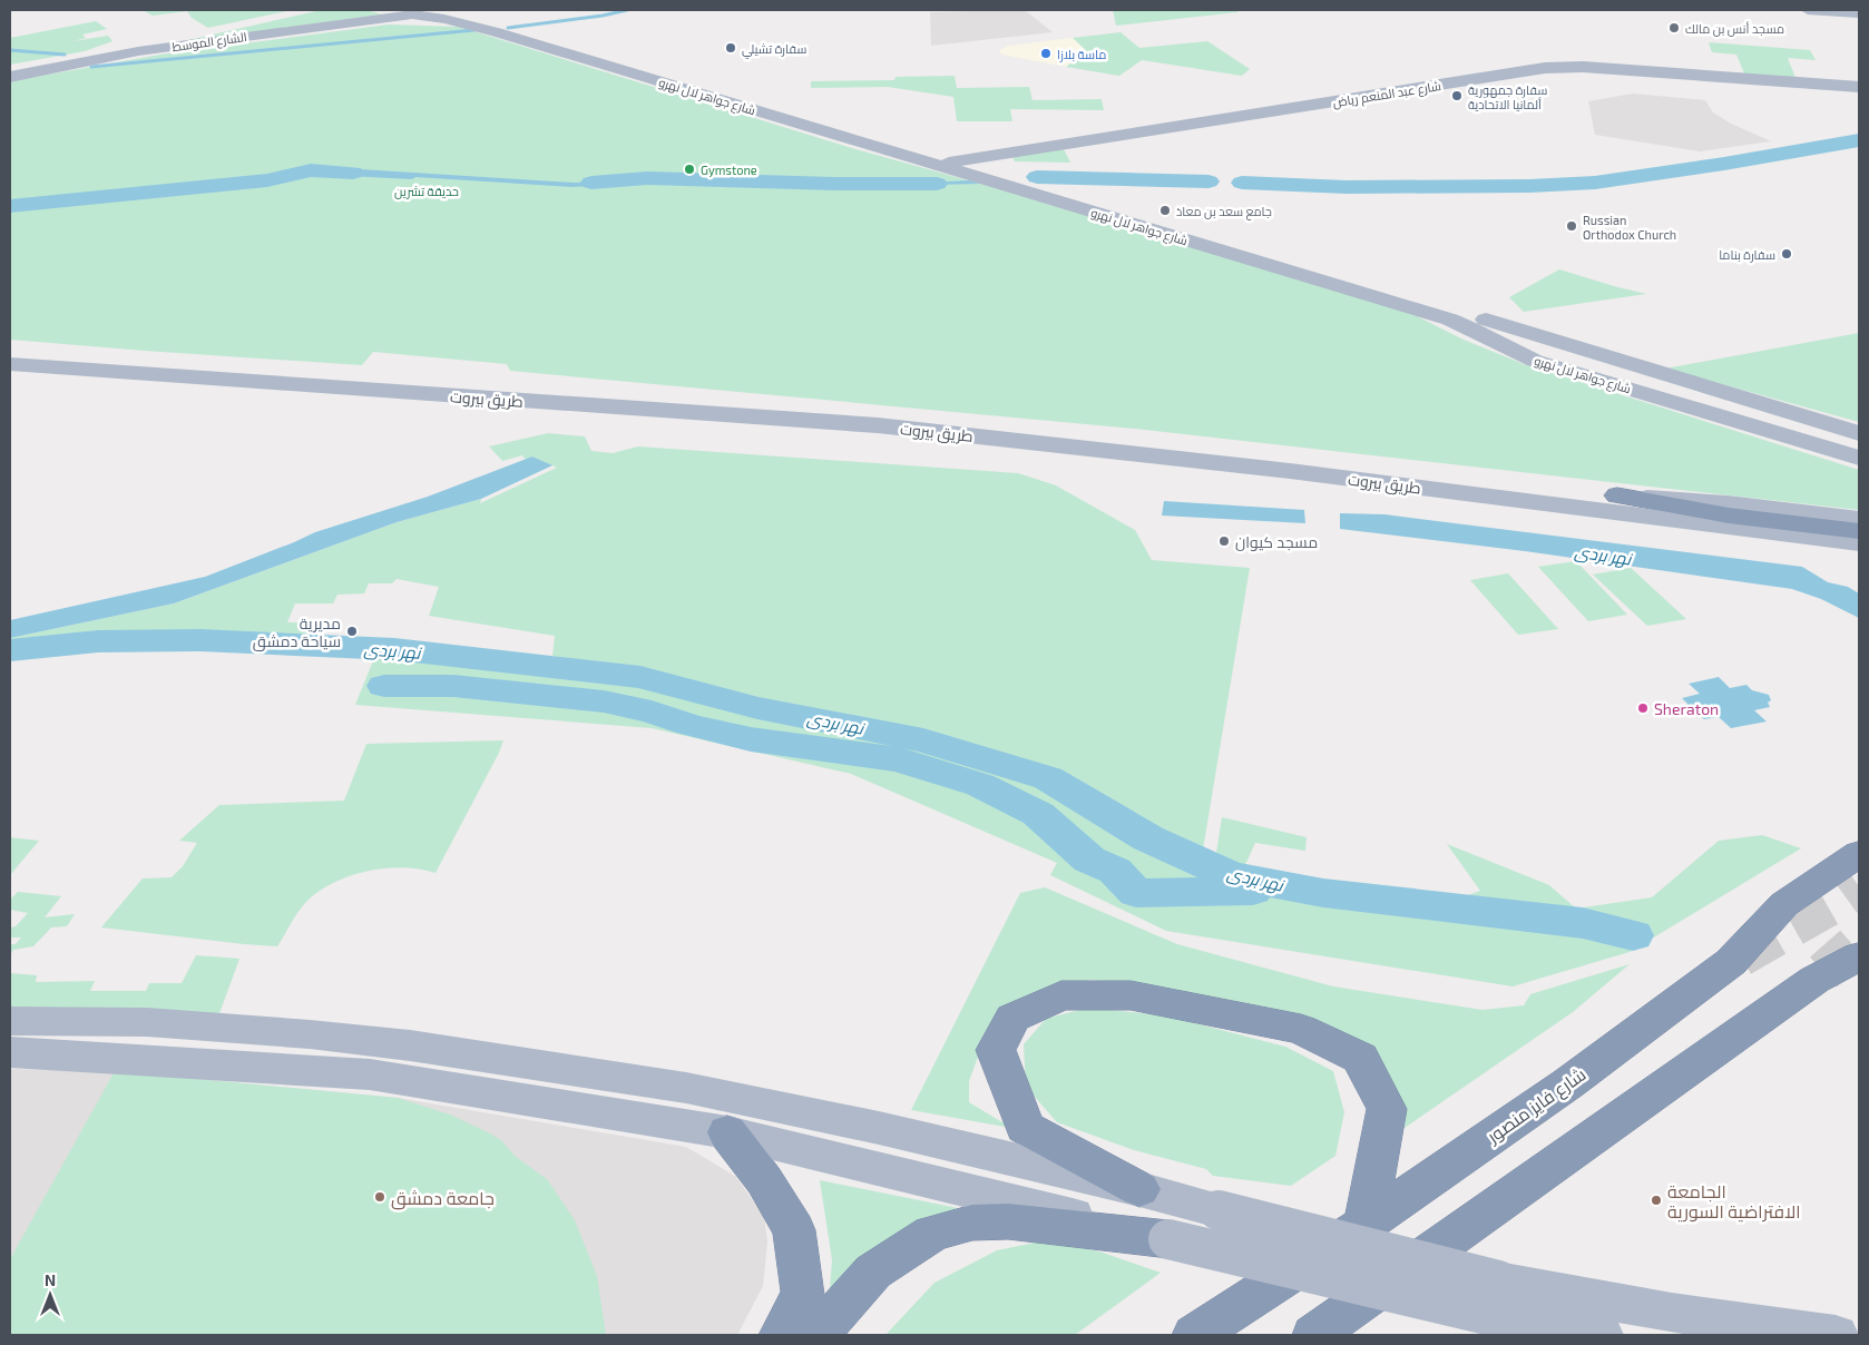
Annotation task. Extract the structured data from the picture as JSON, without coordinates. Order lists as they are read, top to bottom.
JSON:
{
  "streets": {
    "highway": ["شارع فايز منصور"],
    "main road": [
      "الشارع الموسط",
      "شارع عبد المنعم رياض",
      "شارع جواهر لال نهرو",
      "طريق بيروت"
    ]
  },
  "crossings": [
    ["الشارع الموسط", "شارع جواهر لال نهرو"],
    ["شارع عبد المنعم رياض", "شارع جواهر لال نهرو"]
  ],
  "water": ["نهر بردى"],
  "parks": ["حديقة تشرين"],
  "places": [
    "مسجد أنس بن مالك",
    "سفارة تشيلي",
    "ماسة بلازا",
    "سفارة جمهورية ألمانيا الاتحادية",
    "Gymstone",
    "جامع سعد بن معاذ",
    "Russian Orthodox Church",
    "سفارة بناما",
    "مسجد كيوان",
    "مديرية سياحة دمشق",
    "Sheraton",
    "جامعة دمشق",
    "الجامعة الافتراضية السورية"
  ],
  "north": "top"
}
